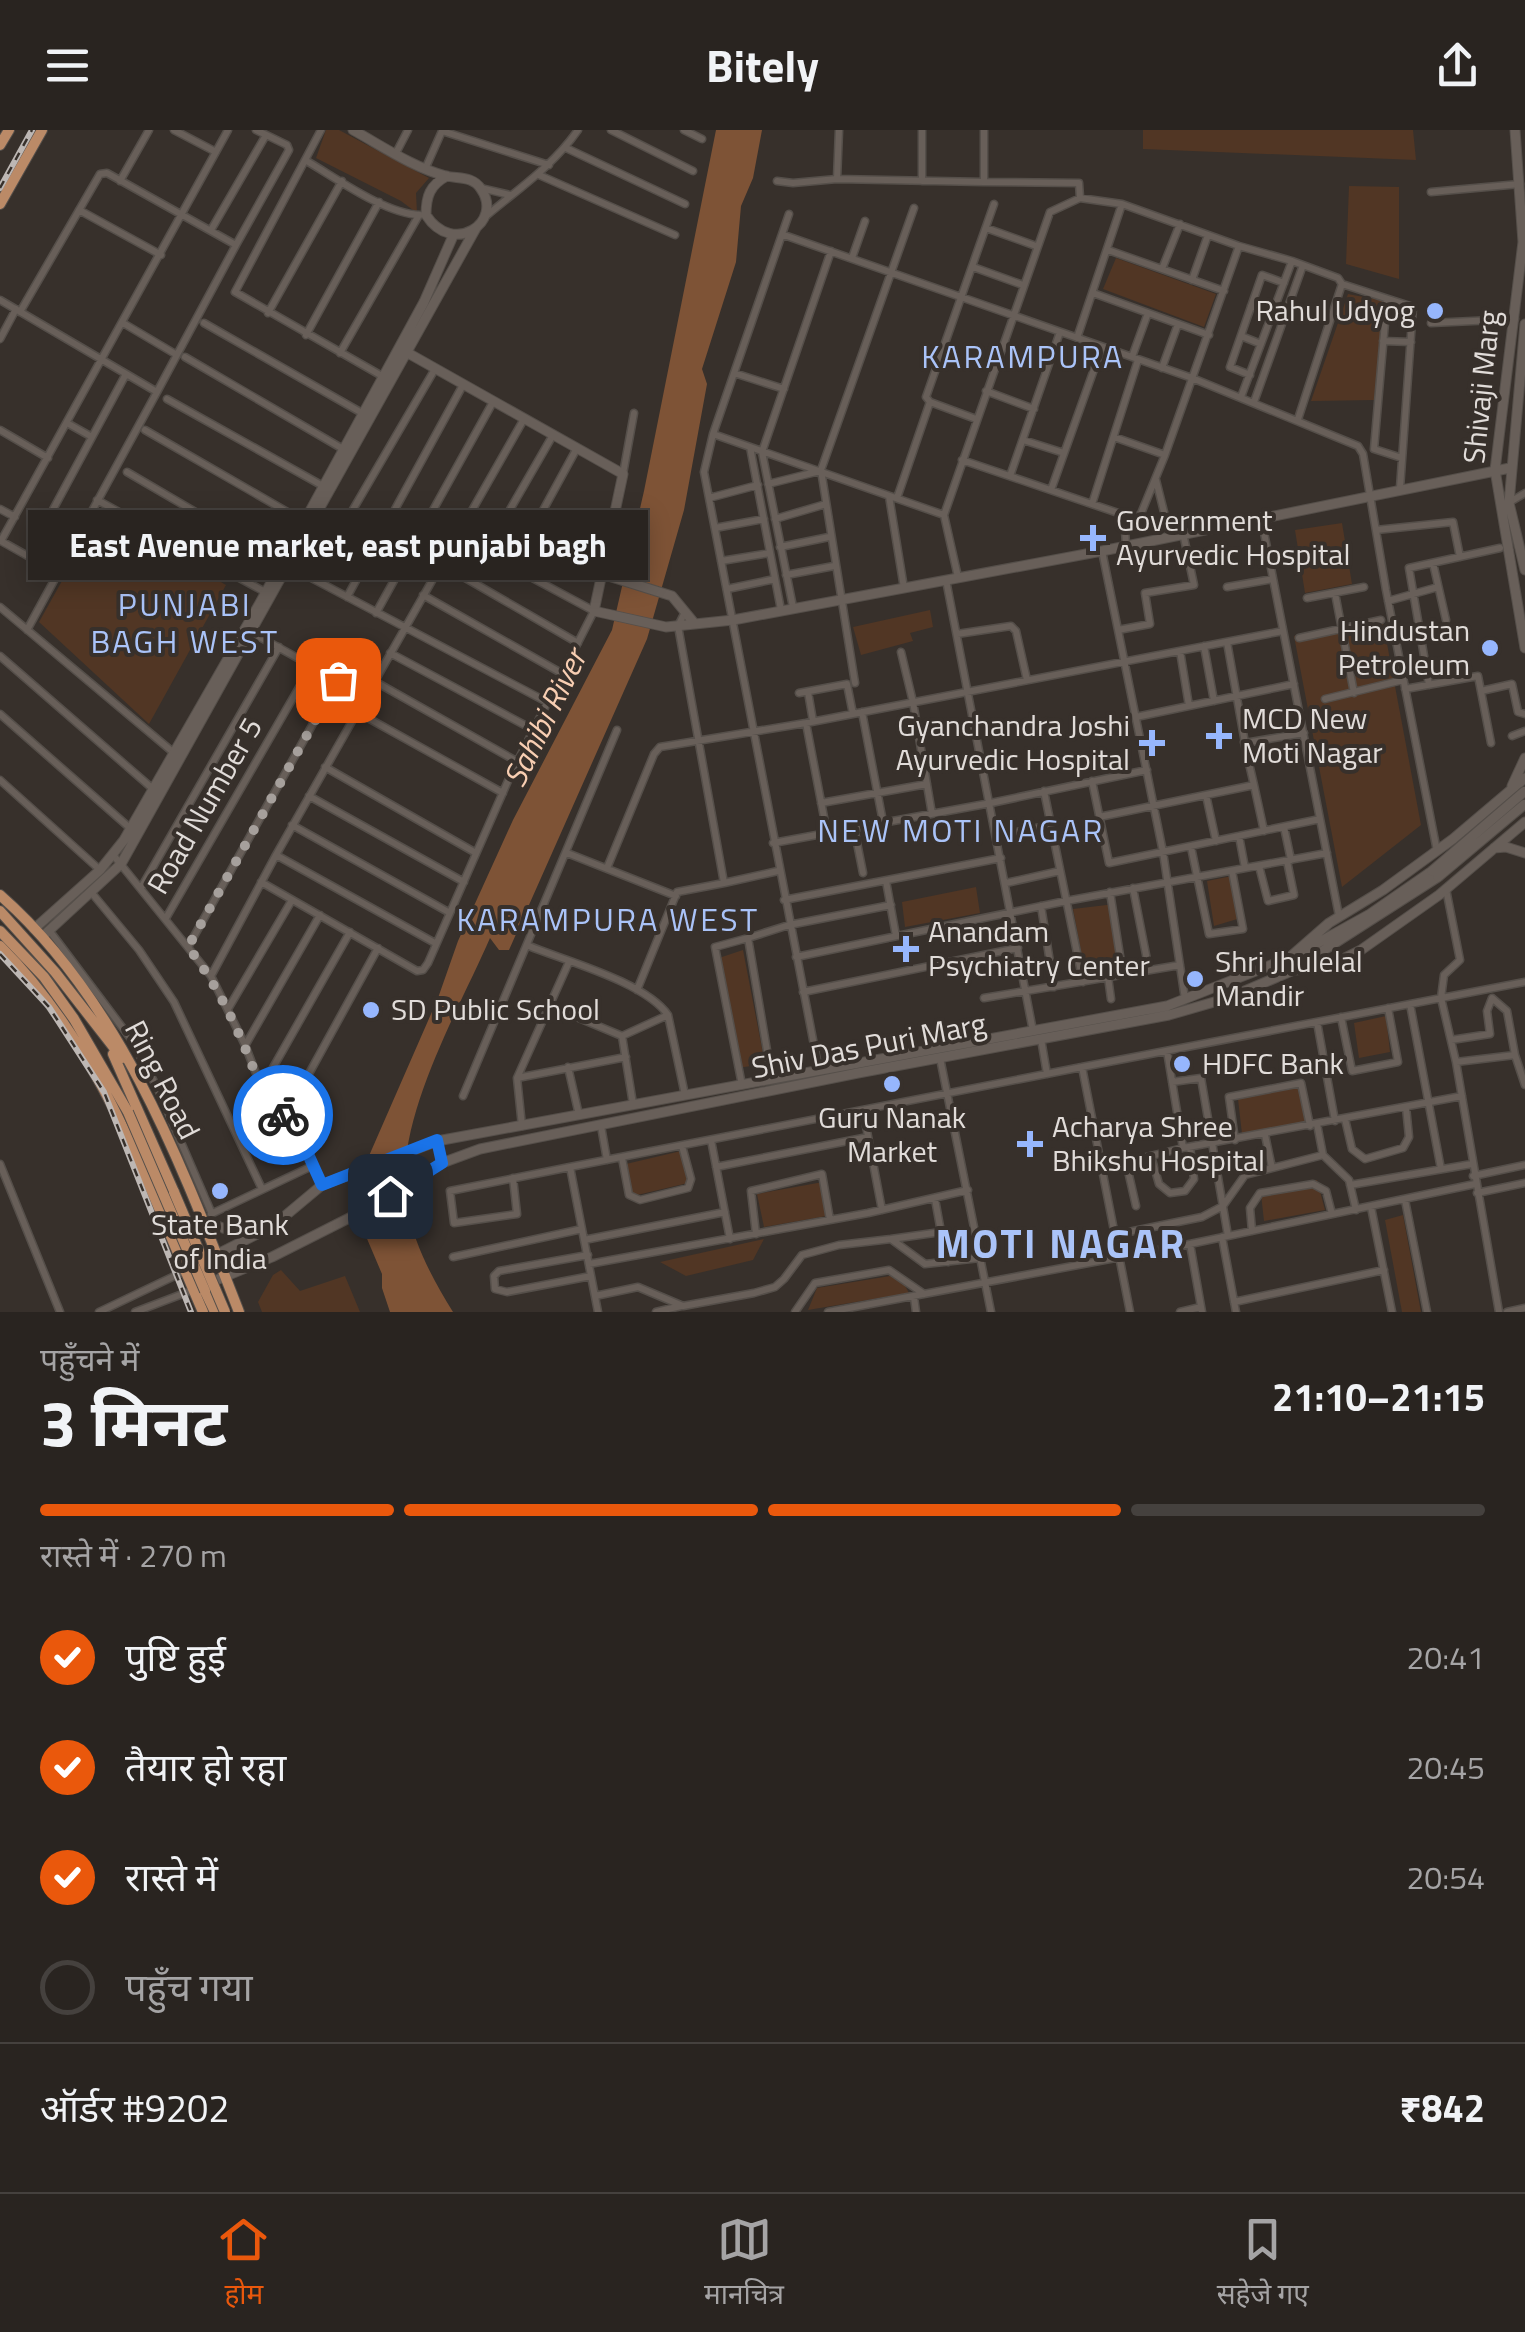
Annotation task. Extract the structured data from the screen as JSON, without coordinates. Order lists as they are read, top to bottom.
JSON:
{
  "streets": {
    "main road": ["Shivaji Marg", "Shiv Das Puri Marg", "Ring Road"],
    "street": ["Road Number 5"]
  },
  "crossings": [
    ["Shiv Das Puri Marg", "Ring Road"]
  ],
  "districts": [
    "KARAMPURA",
    "PUNJABI BAGH WEST",
    "NEW MOTI NAGAR",
    "KARAMPURA WEST",
    "MOTI NAGAR"
  ],
  "water": ["Sahibi River"],
  "places": {
    "other": [
      "Rahul Udyog",
      "Hindustan Petroleum",
      "East Avenue market, east punjabi bagh",
      "Shri Jhulelal Mandir",
      "SD Public School",
      "HDFC Bank",
      "Guru Nanak Market",
      "State Bank of India"
    ],
    "health": [
      "Government Ayurvedic Hospital",
      "MCD New Moti Nagar",
      "Gyanchandra Joshi Ayurvedic Hospital",
      "Anandam Psychiatry Center",
      "Acharya Shree Bhikshu Hospital"
    ]
  },
  "page": {
    "header": "Bitely",
    "bubble": "East Avenue market, east punjabi bagh",
    "heading": ["3 मिनट", "पहुँचने में", "21:10–21:15"],
    "panel": ["ऑर्डर #9202", "₹842"],
    "bar": "रास्ते में · 270 m",
    "list": [
      ["पुष्टि हुई", "20:41"],
      ["तैयार हो रहा", "20:45"],
      ["रास्ते में", "20:54"],
      "पहुँच गया"
    ],
    "tabs": ["होम", "मानचित्र", "सहेजे गए"]
  }
}
